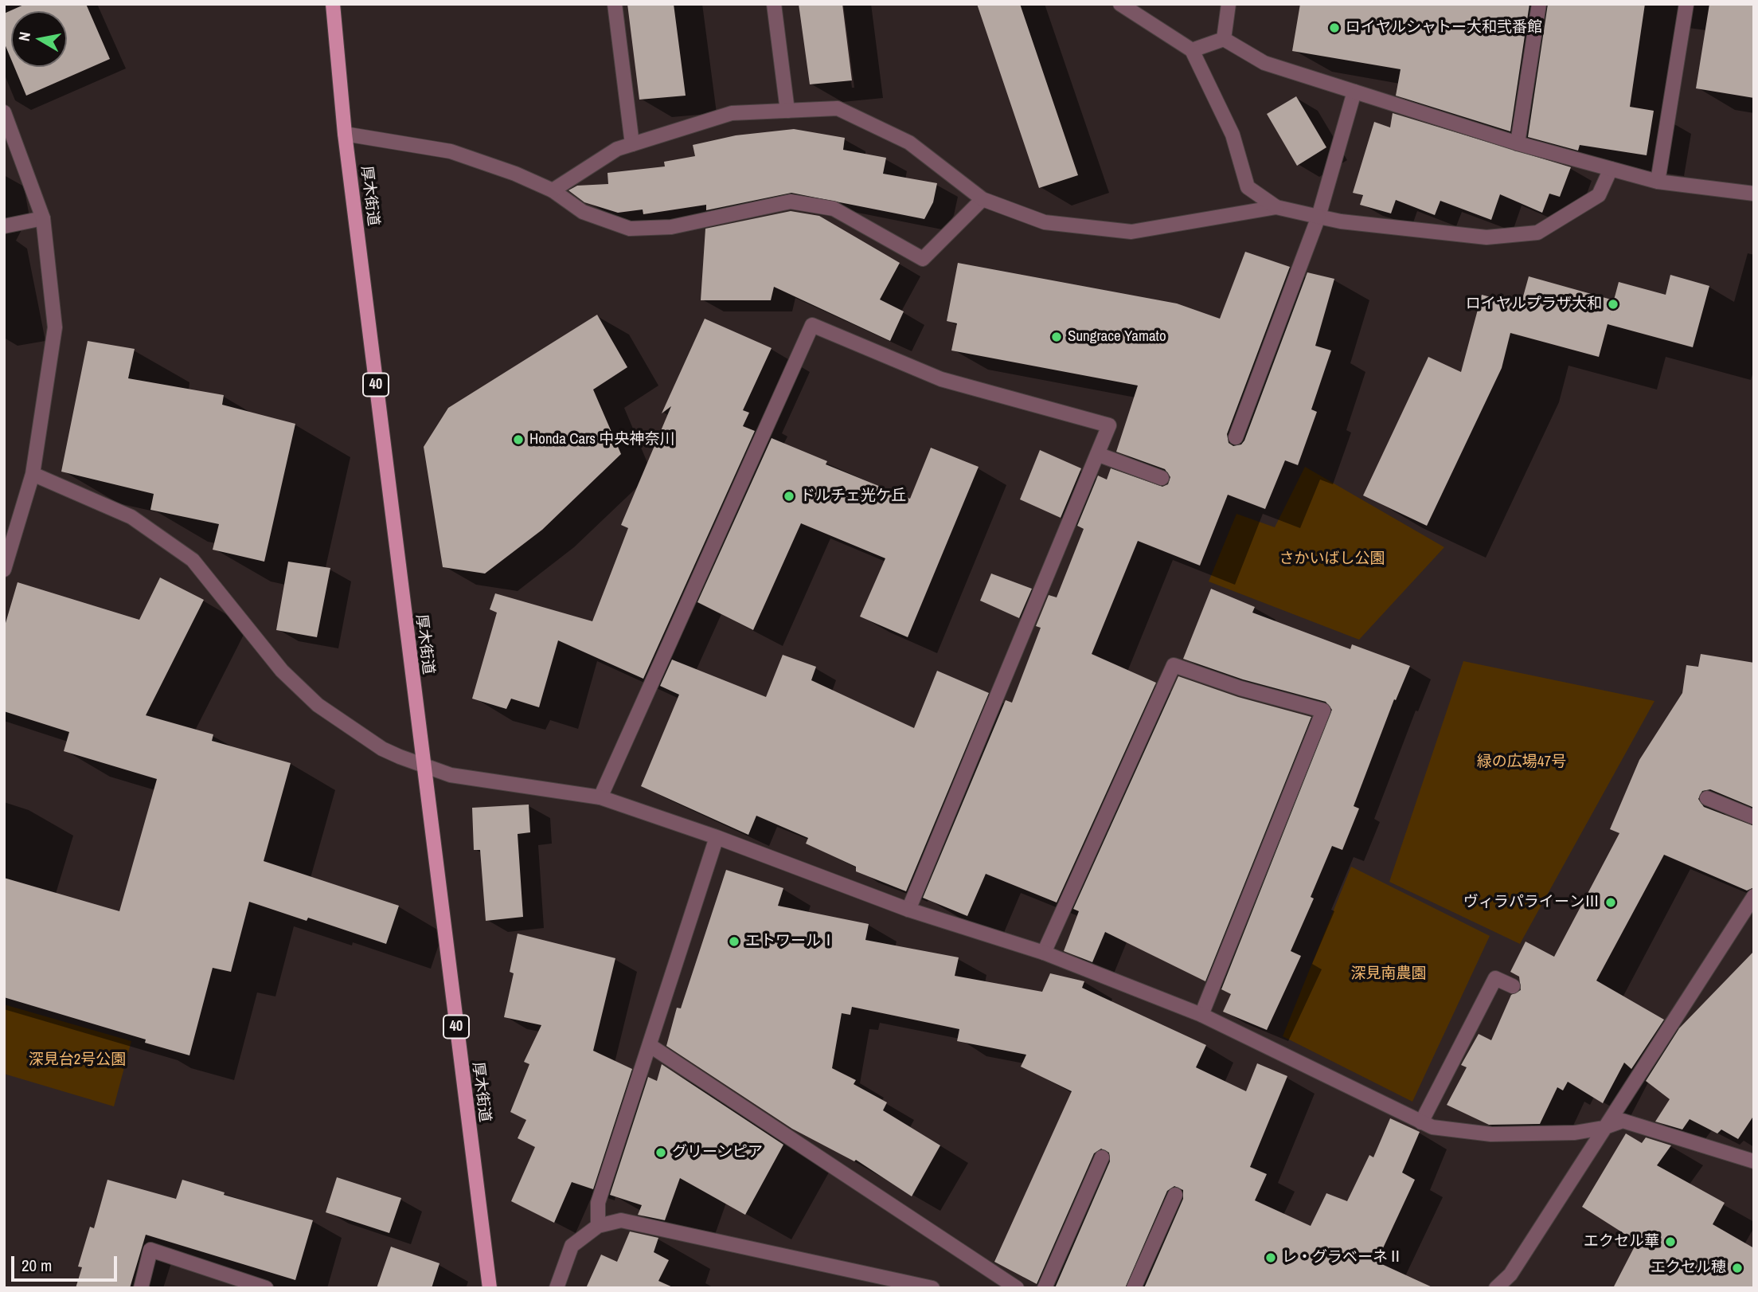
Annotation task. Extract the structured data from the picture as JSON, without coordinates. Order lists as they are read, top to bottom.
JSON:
{
  "streets": {
    "main road": ["厚木街道", "40"]
  },
  "parks": [
    "さかいばし公園",
    "緑の広場47号",
    "深見南農園",
    "深見台2号公園"
  ],
  "places": [
    "ロイヤルシャトー大和弐番館",
    "ロイヤルプラザ大和",
    "Sungrace Yamato",
    "Honda Cars 中央神奈川",
    "ドルチェ光ケ丘",
    "ヴィラパライーンⅢ",
    "エトワールⅠ",
    "グリーンピア",
    "エクセル華",
    "レ・グラベーネⅡ",
    "エクセル穂"
  ],
  "scale_bar": "20 m",
  "north": "left"
}
